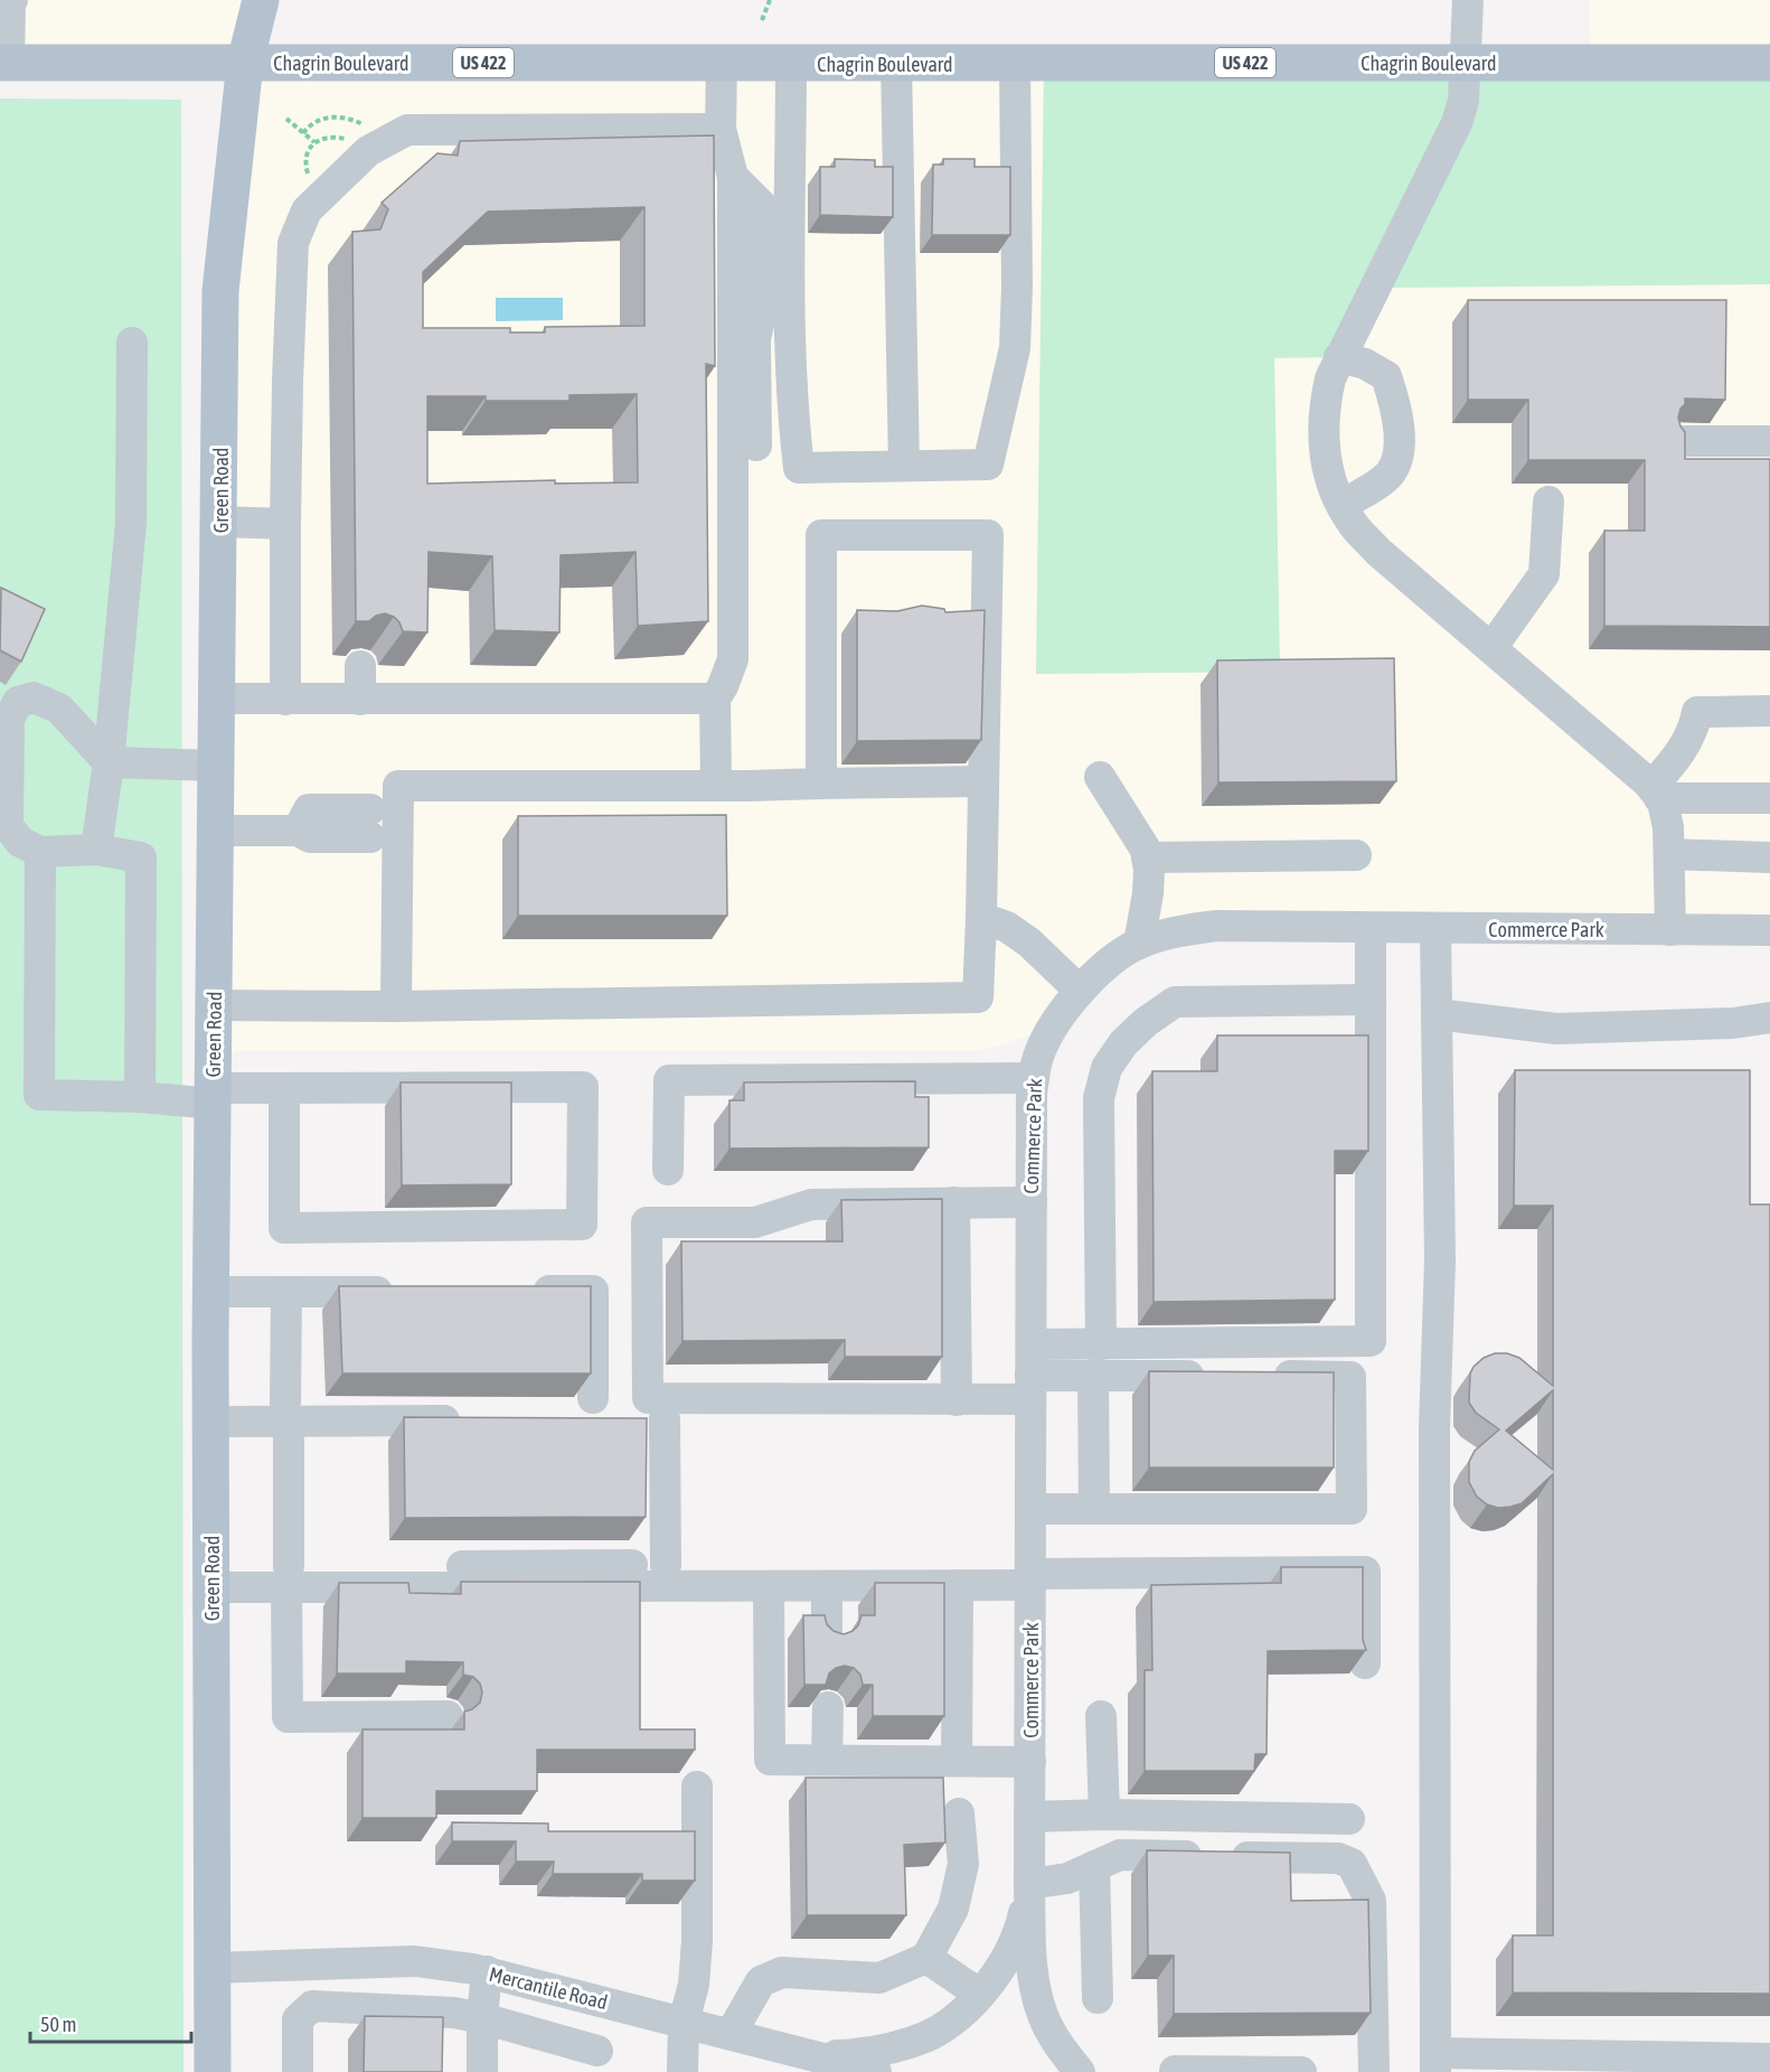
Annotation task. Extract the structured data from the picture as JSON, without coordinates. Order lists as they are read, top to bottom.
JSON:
{
  "streets": {
    "main road": ["Chagrin Boulevard", "US 422", "Green Road"],
    "street": ["Commerce Park", "Mercantile Road"]
  },
  "crossings": [
    ["Chagrin Boulevard", "Green Road"],
    ["Green Road", "Mercantile Road"],
    ["Commerce Park", "Mercantile Road"]
  ],
  "scale_bar": "50 m"
}
